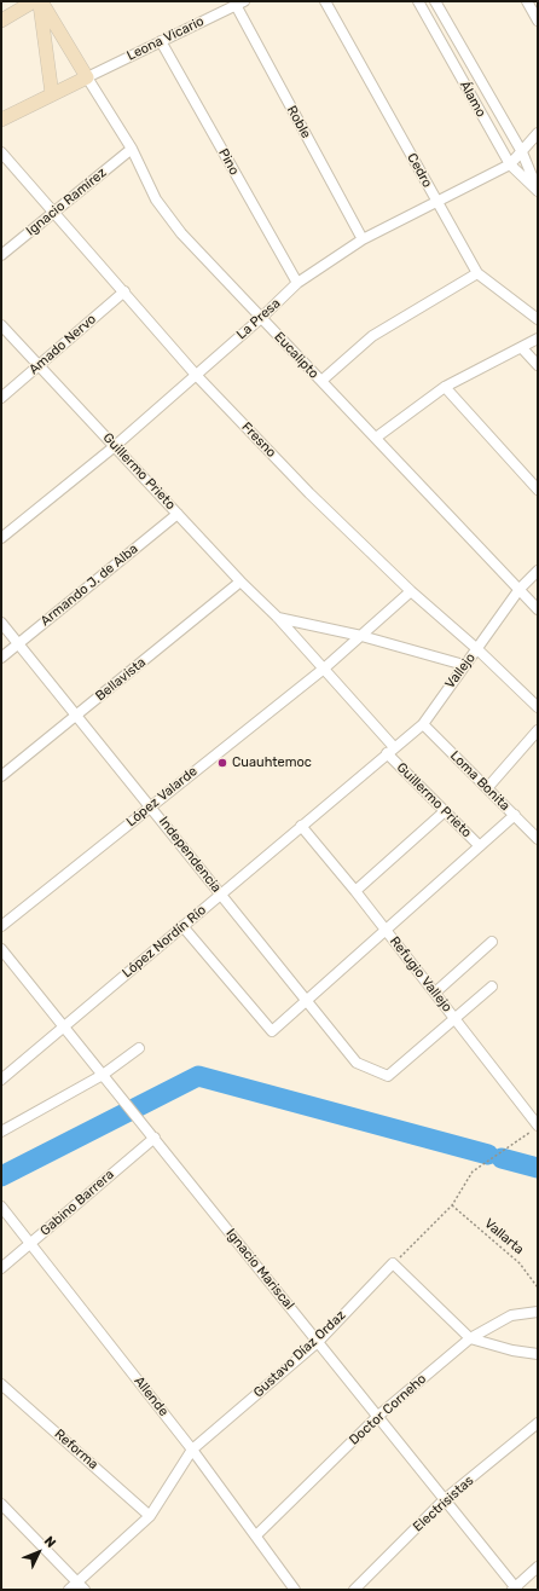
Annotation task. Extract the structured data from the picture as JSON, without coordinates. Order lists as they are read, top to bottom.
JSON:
{
  "streets": {
    "street": [
      "Leona Vicario",
      "Álamo",
      "Roble",
      "Pino",
      "Cedro",
      "Ignacio Ramírez",
      "La Presa",
      "Amado Nervo",
      "Eucalipto",
      "Fresno",
      "Guillermo Prieto",
      "Armando J. de Alba",
      "Vallejo",
      "Bellavista",
      "Loma Bonita",
      "López Valarde",
      "Independencia",
      "López Nordín Río",
      "Refugio Vallejo",
      "Gabino Barrera",
      "Ignacio Mariscal",
      "Gustavo Díaz Ordaz",
      "Allende",
      "Doctor Corneho",
      "Reforma",
      "Electrisistas"
    ],
    "path": ["Vallarta"]
  },
  "crossings": [
    ["Leona Vicario", "Roble"],
    ["Leona Vicario", "Pino"],
    ["Leona Vicario", "Eucalipto"],
    ["Álamo", "La Presa"],
    ["Roble", "La Presa"],
    ["Pino", "La Presa"],
    ["Cedro", "La Presa"],
    ["Ignacio Ramírez", "Eucalipto"],
    ["Ignacio Ramírez", "Fresno"],
    ["La Presa", "Eucalipto"],
    ["La Presa", "Fresno"],
    ["La Presa", "Guillermo Prieto"],
    ["Amado Nervo", "Fresno"],
    ["Amado Nervo", "Guillermo Prieto"],
    ["Eucalipto", "Vallejo"],
    ["Fresno", "Vallejo"],
    ["Fresno", "López Valarde"],
    ["Guillermo Prieto", "Armando J. de Alba"],
    ["Guillermo Prieto", "Vallejo"],
    ["Guillermo Prieto", "Bellavista"],
    ["Guillermo Prieto", "López Valarde"],
    ["Guillermo Prieto", "López Nordín Río"],
    ["Armando J. de Alba", "Independencia"],
    ["Vallejo", "Loma Bonita"],
    ["Vallejo", "López Nordín Río"],
    ["Bellavista", "Independencia"],
    ["López Valarde", "Independencia"],
    ["Independencia", "López Nordín Río"],
    ["Independencia", "Refugio Vallejo"],
    ["López Nordín Río", "Refugio Vallejo"],
    ["López Nordín Río", "Ignacio Mariscal"],
    ["Gabino Barrera", "Ignacio Mariscal"],
    ["Gabino Barrera", "Allende"],
    ["Ignacio Mariscal", "Gustavo Díaz Ordaz"],
    ["Ignacio Mariscal", "Doctor Corneho"],
    ["Ignacio Mariscal", "Electrisistas"],
    ["Gustavo Díaz Ordaz", "Allende"],
    ["Gustavo Díaz Ordaz", "Reforma"],
    ["Allende", "Doctor Corneho"]
  ],
  "places": ["Cuauhtemoc"],
  "north": "top right"
}
